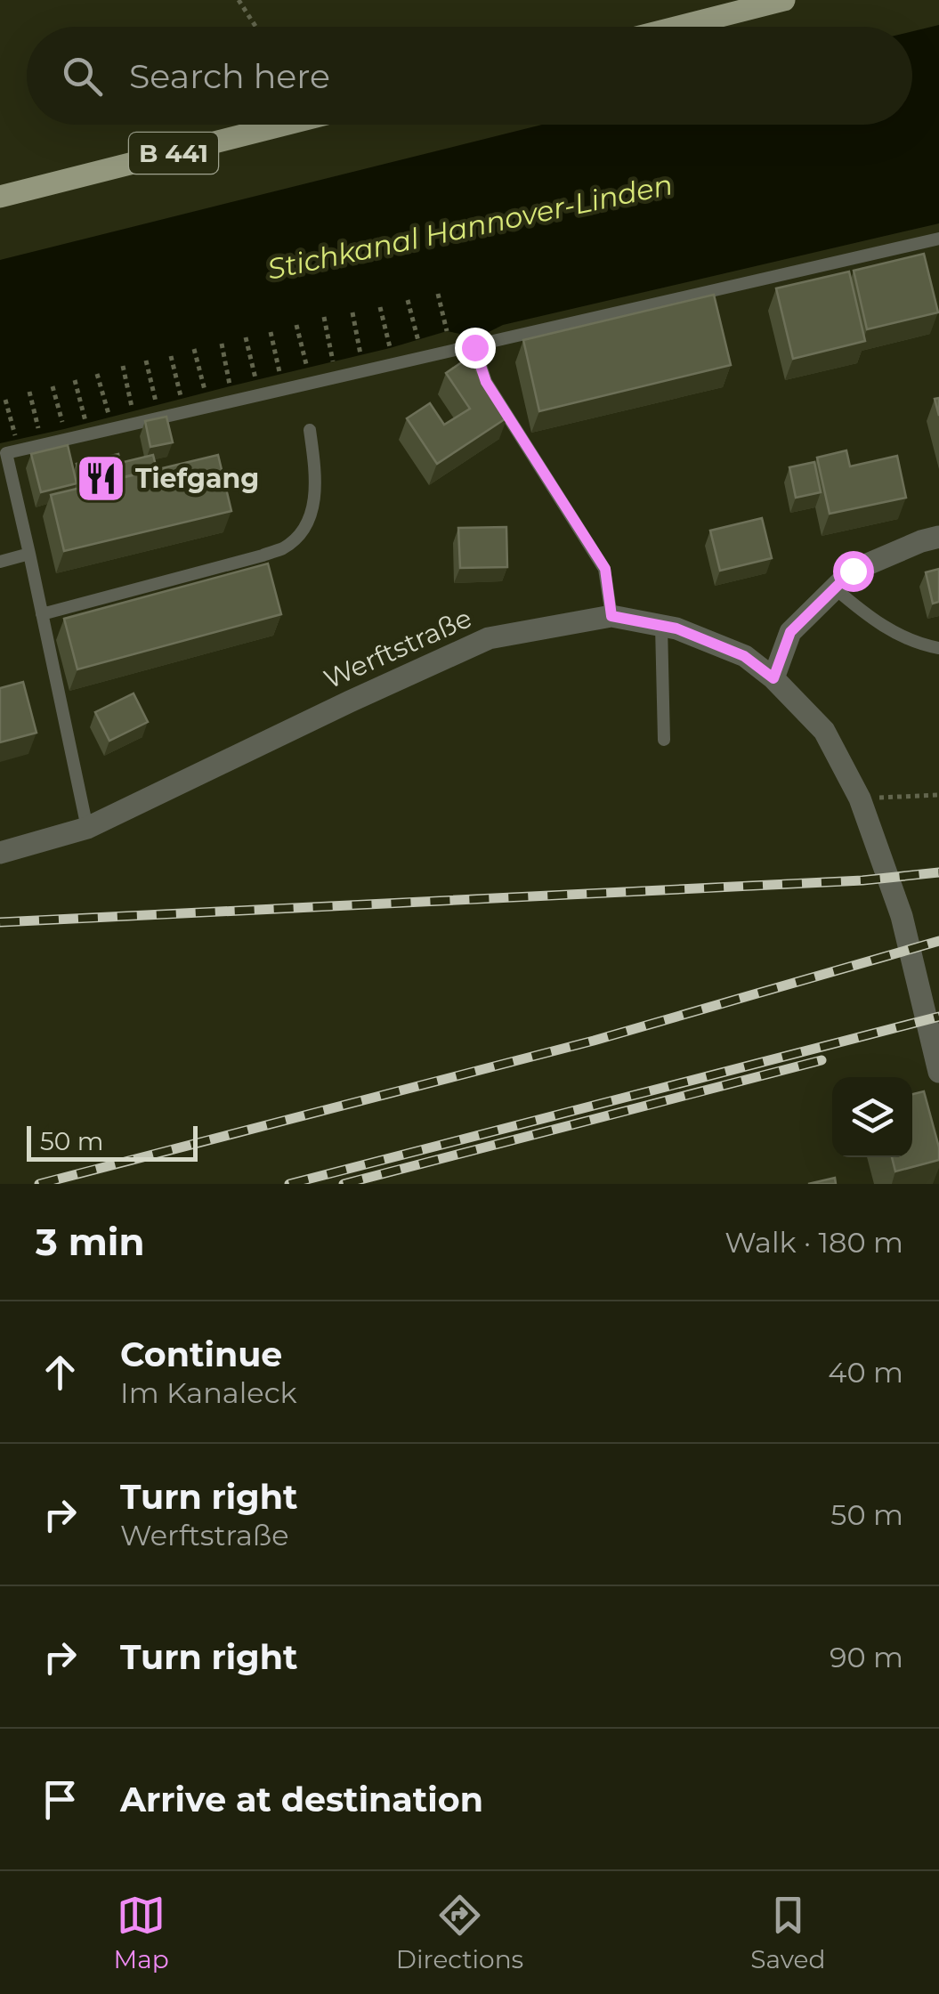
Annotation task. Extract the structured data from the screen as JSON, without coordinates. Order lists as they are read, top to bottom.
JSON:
{
  "streets": {
    "main road": ["B 441"],
    "street": ["Werftstraße"]
  },
  "water": ["Stichkanal Hannover-Linden"],
  "places": {
    "restaurant": ["Tiefgang"]
  },
  "scale_bar": "50 m",
  "page": {
    "search": "Search here",
    "scale": "50 m",
    "heading": ["3 min", "Walk · 180 m"],
    "list": [
      ["Continue", "Im Kanaleck", "40 m"],
      ["Turn right", "Werftstraße", "50 m"],
      ["Turn right", "90 m"],
      "Arrive at destination"
    ],
    "nav": ["Map", "Directions", "Saved"]
  }
}
